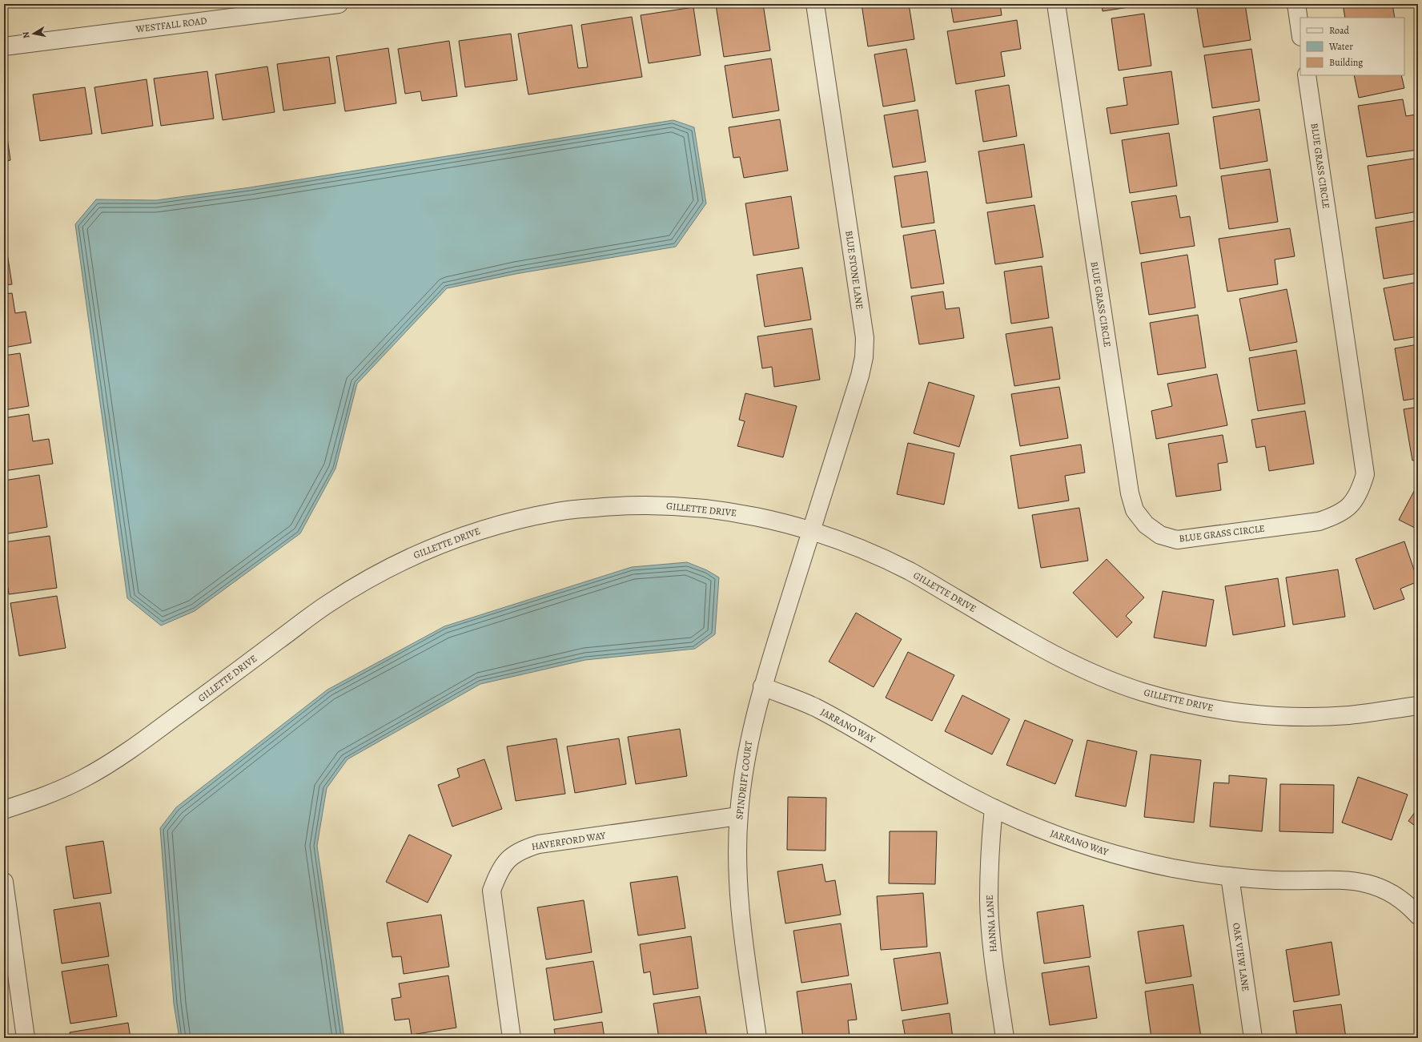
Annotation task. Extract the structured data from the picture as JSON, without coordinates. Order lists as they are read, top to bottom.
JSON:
{
  "streets": {
    "street": [
      "WESTFALL ROAD",
      "BLUE GRASS CIRCLE",
      "BLUE STONE LANE",
      "GILLETTE DRIVE",
      "JARRANO WAY",
      "SPINDRIFT COURT",
      "HAVERFORD WAY",
      "HANNA LANE",
      "OAK VIEW LANE"
    ]
  },
  "crossings": [
    ["BLUE STONE LANE", "GILLETTE DRIVE"],
    ["BLUE STONE LANE", "SPINDRIFT COURT"],
    ["GILLETTE DRIVE", "SPINDRIFT COURT"],
    ["JARRANO WAY", "SPINDRIFT COURT"],
    ["JARRANO WAY", "HANNA LANE"],
    ["JARRANO WAY", "OAK VIEW LANE"],
    ["SPINDRIFT COURT", "HAVERFORD WAY"]
  ],
  "legend": ["Road", "Water", "Building"],
  "north": "left"
}
